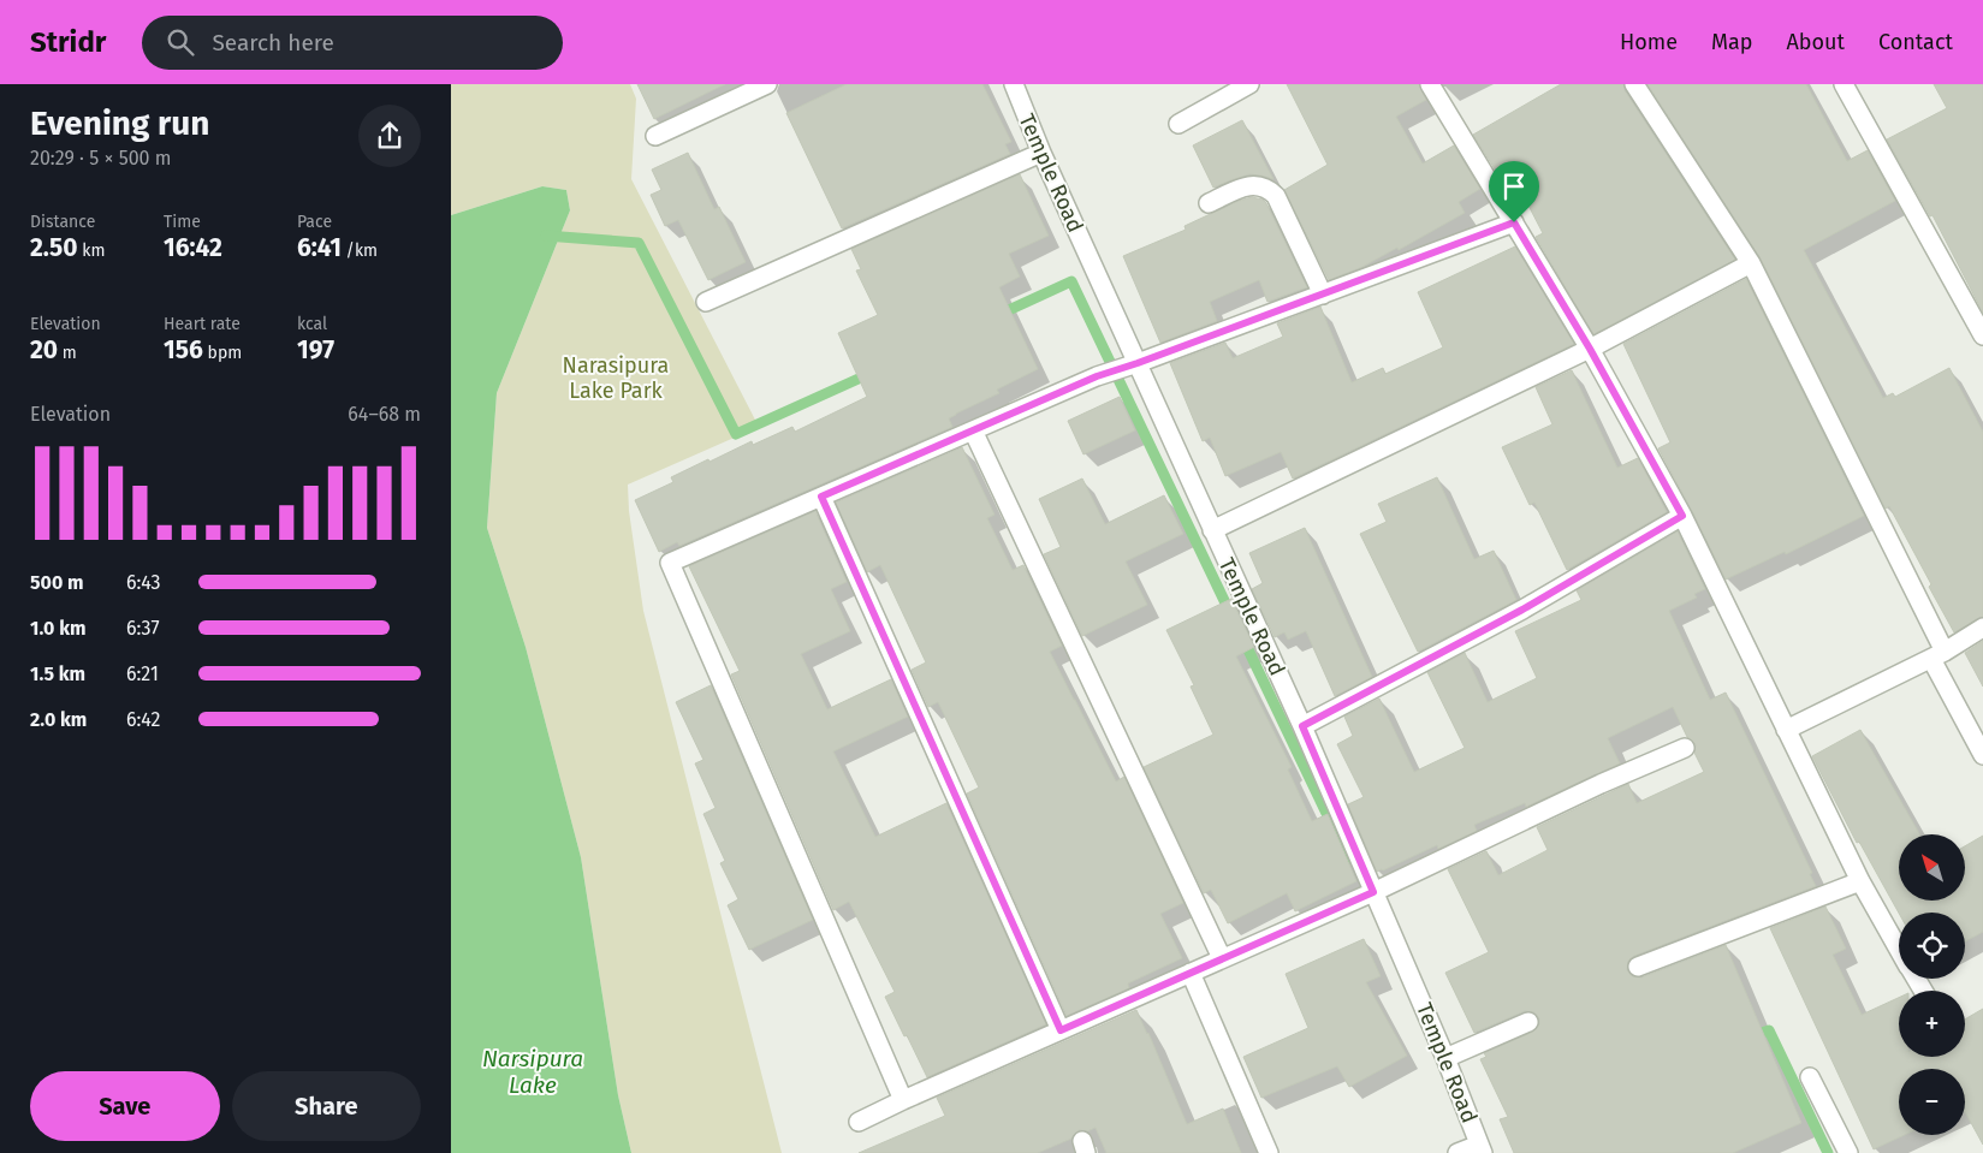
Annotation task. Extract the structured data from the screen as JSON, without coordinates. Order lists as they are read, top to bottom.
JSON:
{
  "streets": {
    "street": ["Temple Road"]
  },
  "water": ["Narsipura Lake"],
  "parks": ["Narasipura Lake Park"],
  "north": "top left",
  "page": {
    "header": "Stridr",
    "search": "Search here",
    "nav": [
      "Home",
      "Map",
      "About",
      "Contact"
    ],
    "heading": ["Evening run", "20:29 · 5 × 500 m"],
    "stats": [
      ["Distance", "2.50 km"],
      ["Time", "16:42"],
      ["Pace", "6:41 /km"],
      ["Elevation", "20 m"],
      ["Heart rate", "156 bpm"],
      ["kcal", "197"]
    ],
    "chart": ["Elevation", "64–68 m"],
    "list": [
      {
        "name": "500 m",
        "note": "6:43"
      },
      {
        "name": "1.0 km",
        "note": "6:37"
      },
      {
        "name": "1.5 km",
        "note": "6:21"
      },
      {
        "name": "2.0 km",
        "note": "6:42"
      }
    ],
    "map_buttons": ["+", "−"],
    "buttons": ["Save", "Share"]
  }
}
